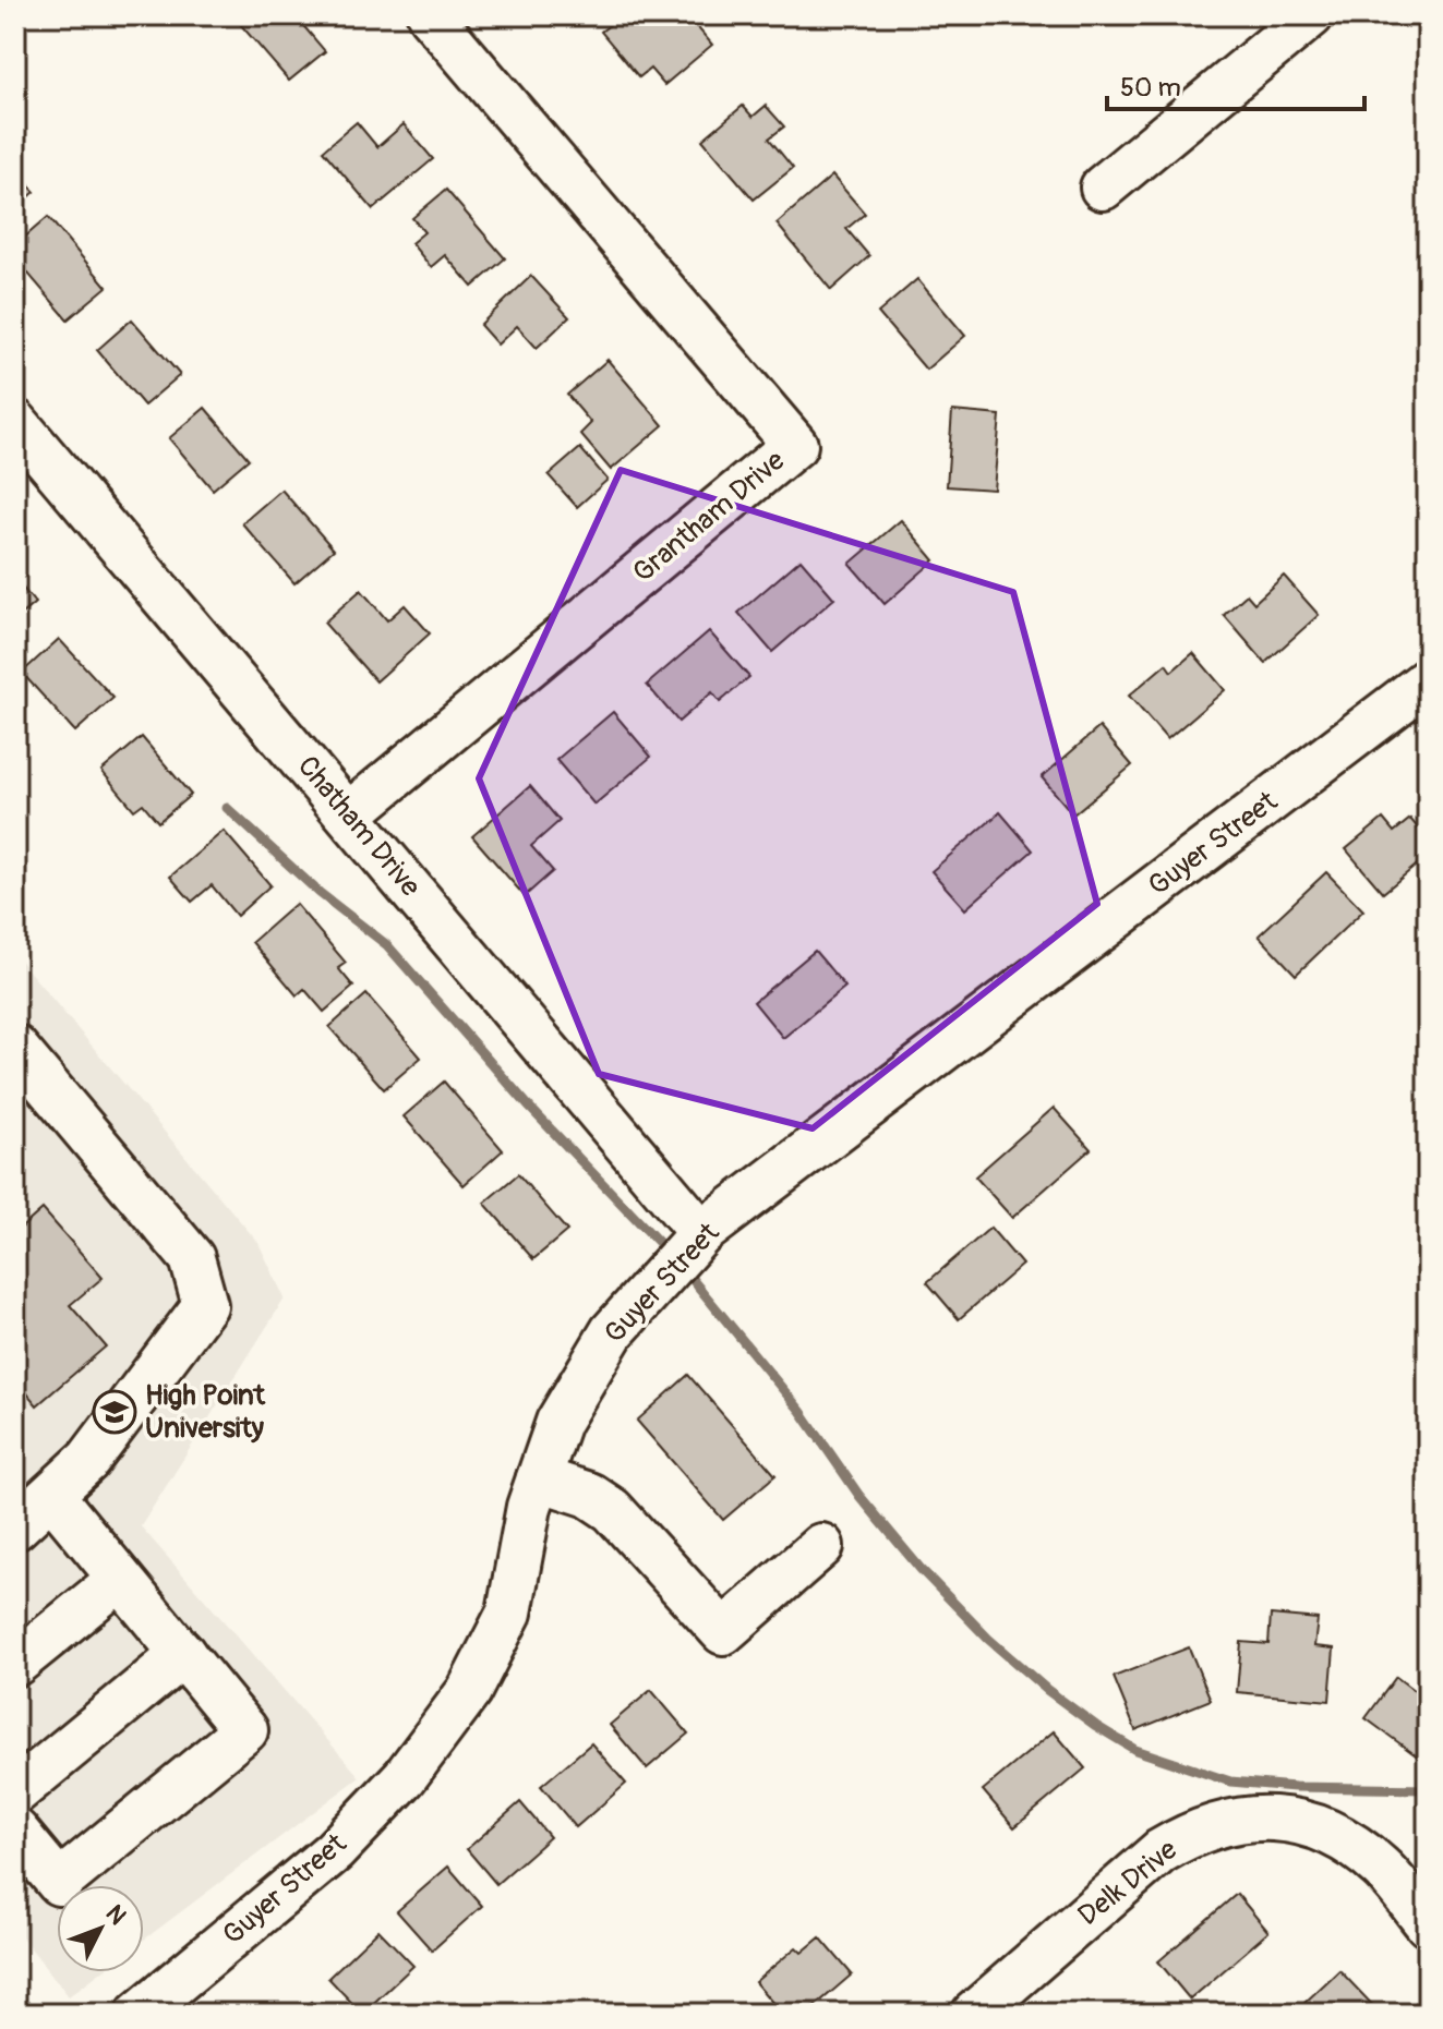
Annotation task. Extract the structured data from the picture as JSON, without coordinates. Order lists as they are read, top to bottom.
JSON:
{
  "streets": {
    "street": [
      "Grantham Drive",
      "Chatham Drive",
      "Guyer Street",
      "Delk Drive"
    ]
  },
  "crossings": [
    ["Grantham Drive", "Chatham Drive"],
    ["Chatham Drive", "Guyer Street"]
  ],
  "places": {
    "school or university": ["High Point University"]
  },
  "scale_bar": "50 m",
  "north": "top right"
}
